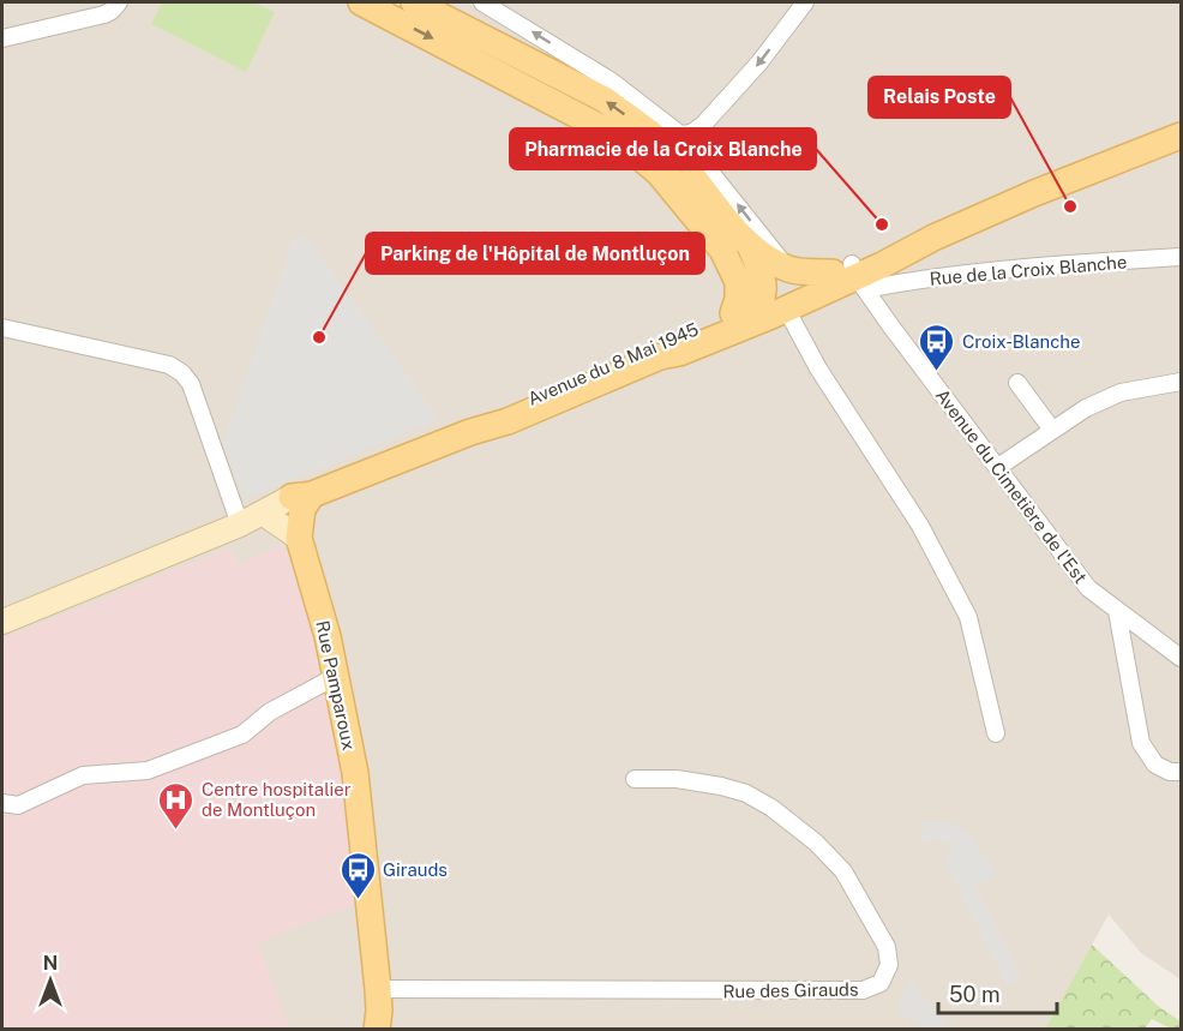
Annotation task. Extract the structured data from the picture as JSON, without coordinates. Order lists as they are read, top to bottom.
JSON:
{
  "streets": {
    "main road": ["Avenue du 8 Mai 1945", "Rue Pamparoux"],
    "street": ["Rue de la Croix Blanche", "Avenue du Cimetière de l'Est", "Rue des Girauds"]
  },
  "crossings": [
    ["Rue de la Croix Blanche", "Avenue du 8 Mai 1945"],
    ["Rue de la Croix Blanche", "Avenue du Cimetière de l'Est"],
    ["Avenue du 8 Mai 1945", "Avenue du Cimetière de l'Est"],
    ["Avenue du 8 Mai 1945", "Rue Pamparoux"],
    ["Rue Pamparoux", "Rue des Girauds"]
  ],
  "places": {
    "other": ["Relais Poste", "Pharmacie de la Croix Blanche", "Parking de l'Hôpital de Montluçon"],
    "bus stop": ["Croix-Blanche", "Girauds"],
    "hospital": ["Centre hospitalier de Montluçon"]
  },
  "scale_bar": "50 m",
  "north": "top"
}
